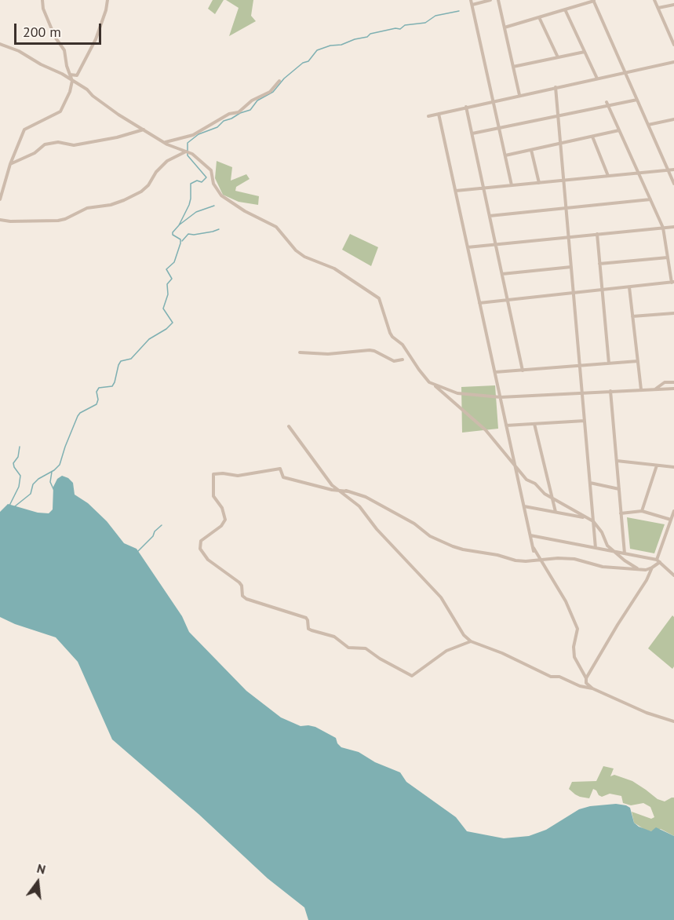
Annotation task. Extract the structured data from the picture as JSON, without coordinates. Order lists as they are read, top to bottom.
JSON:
{
  "scale_bar": "200 m",
  "north": "top"
}
